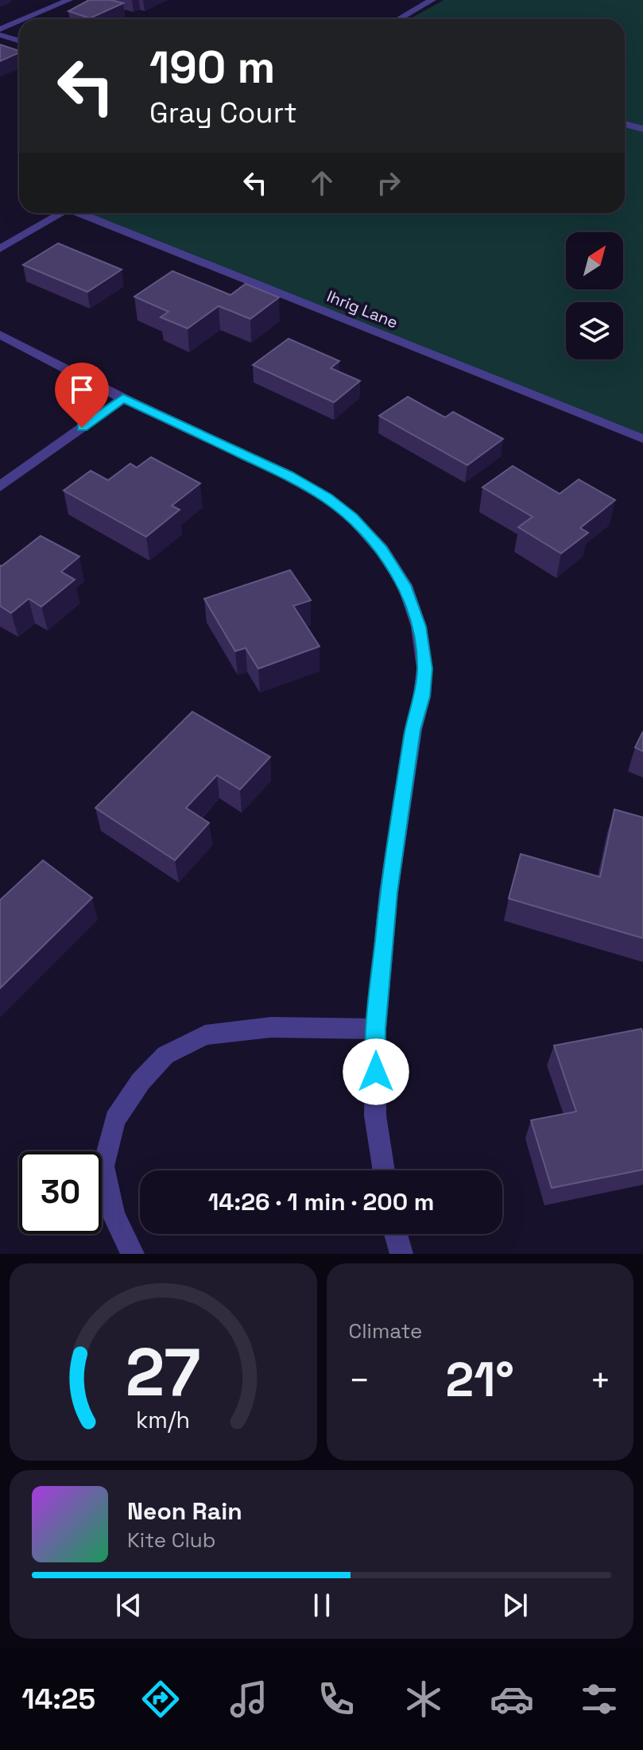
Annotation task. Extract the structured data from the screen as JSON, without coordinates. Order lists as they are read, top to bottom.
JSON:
{
  "streets": {
    "street": ["Ihrig Lane"]
  },
  "north": "top right",
  "page": {
    "turn": ["190 m", "Gray Court"],
    "limit": "30",
    "trip": "14:26 · 1 min · 200 m",
    "tile": "Climate",
    "heat": ["−", "21°", "+"],
    "song": ["Neon Rain", "Kite Club"],
    "tabs": "14:25",
    "gauge": ["27", "km/h"]
  }
}
